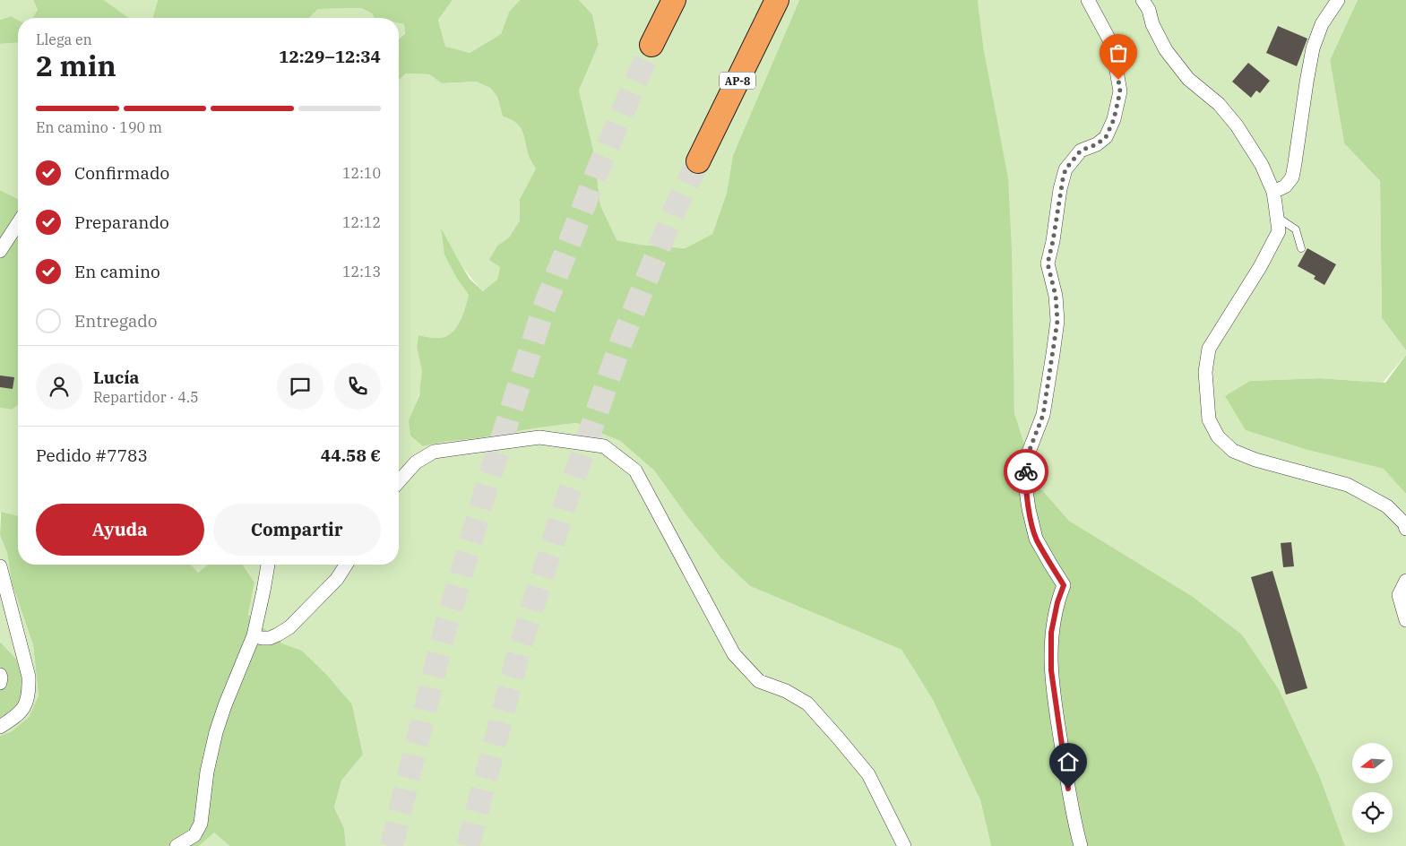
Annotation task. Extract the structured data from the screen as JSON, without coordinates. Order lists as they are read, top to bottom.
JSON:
{
  "streets": {
    "highway": ["AP-8"]
  },
  "north": "left",
  "page": {
    "heading": ["2 min", "Llega en", "12:29–12:34"],
    "panel": [
      "Lucía",
      "Repartidor · 4.5",
      "Pedido #7783",
      "44.58 €"
    ],
    "bar": "En camino · 190 m",
    "list": [
      ["Confirmado", "12:10"],
      ["Preparando", "12:12"],
      ["En camino", "12:13"],
      "Entregado"
    ],
    "buttons": ["Ayuda", "Compartir"]
  }
}
